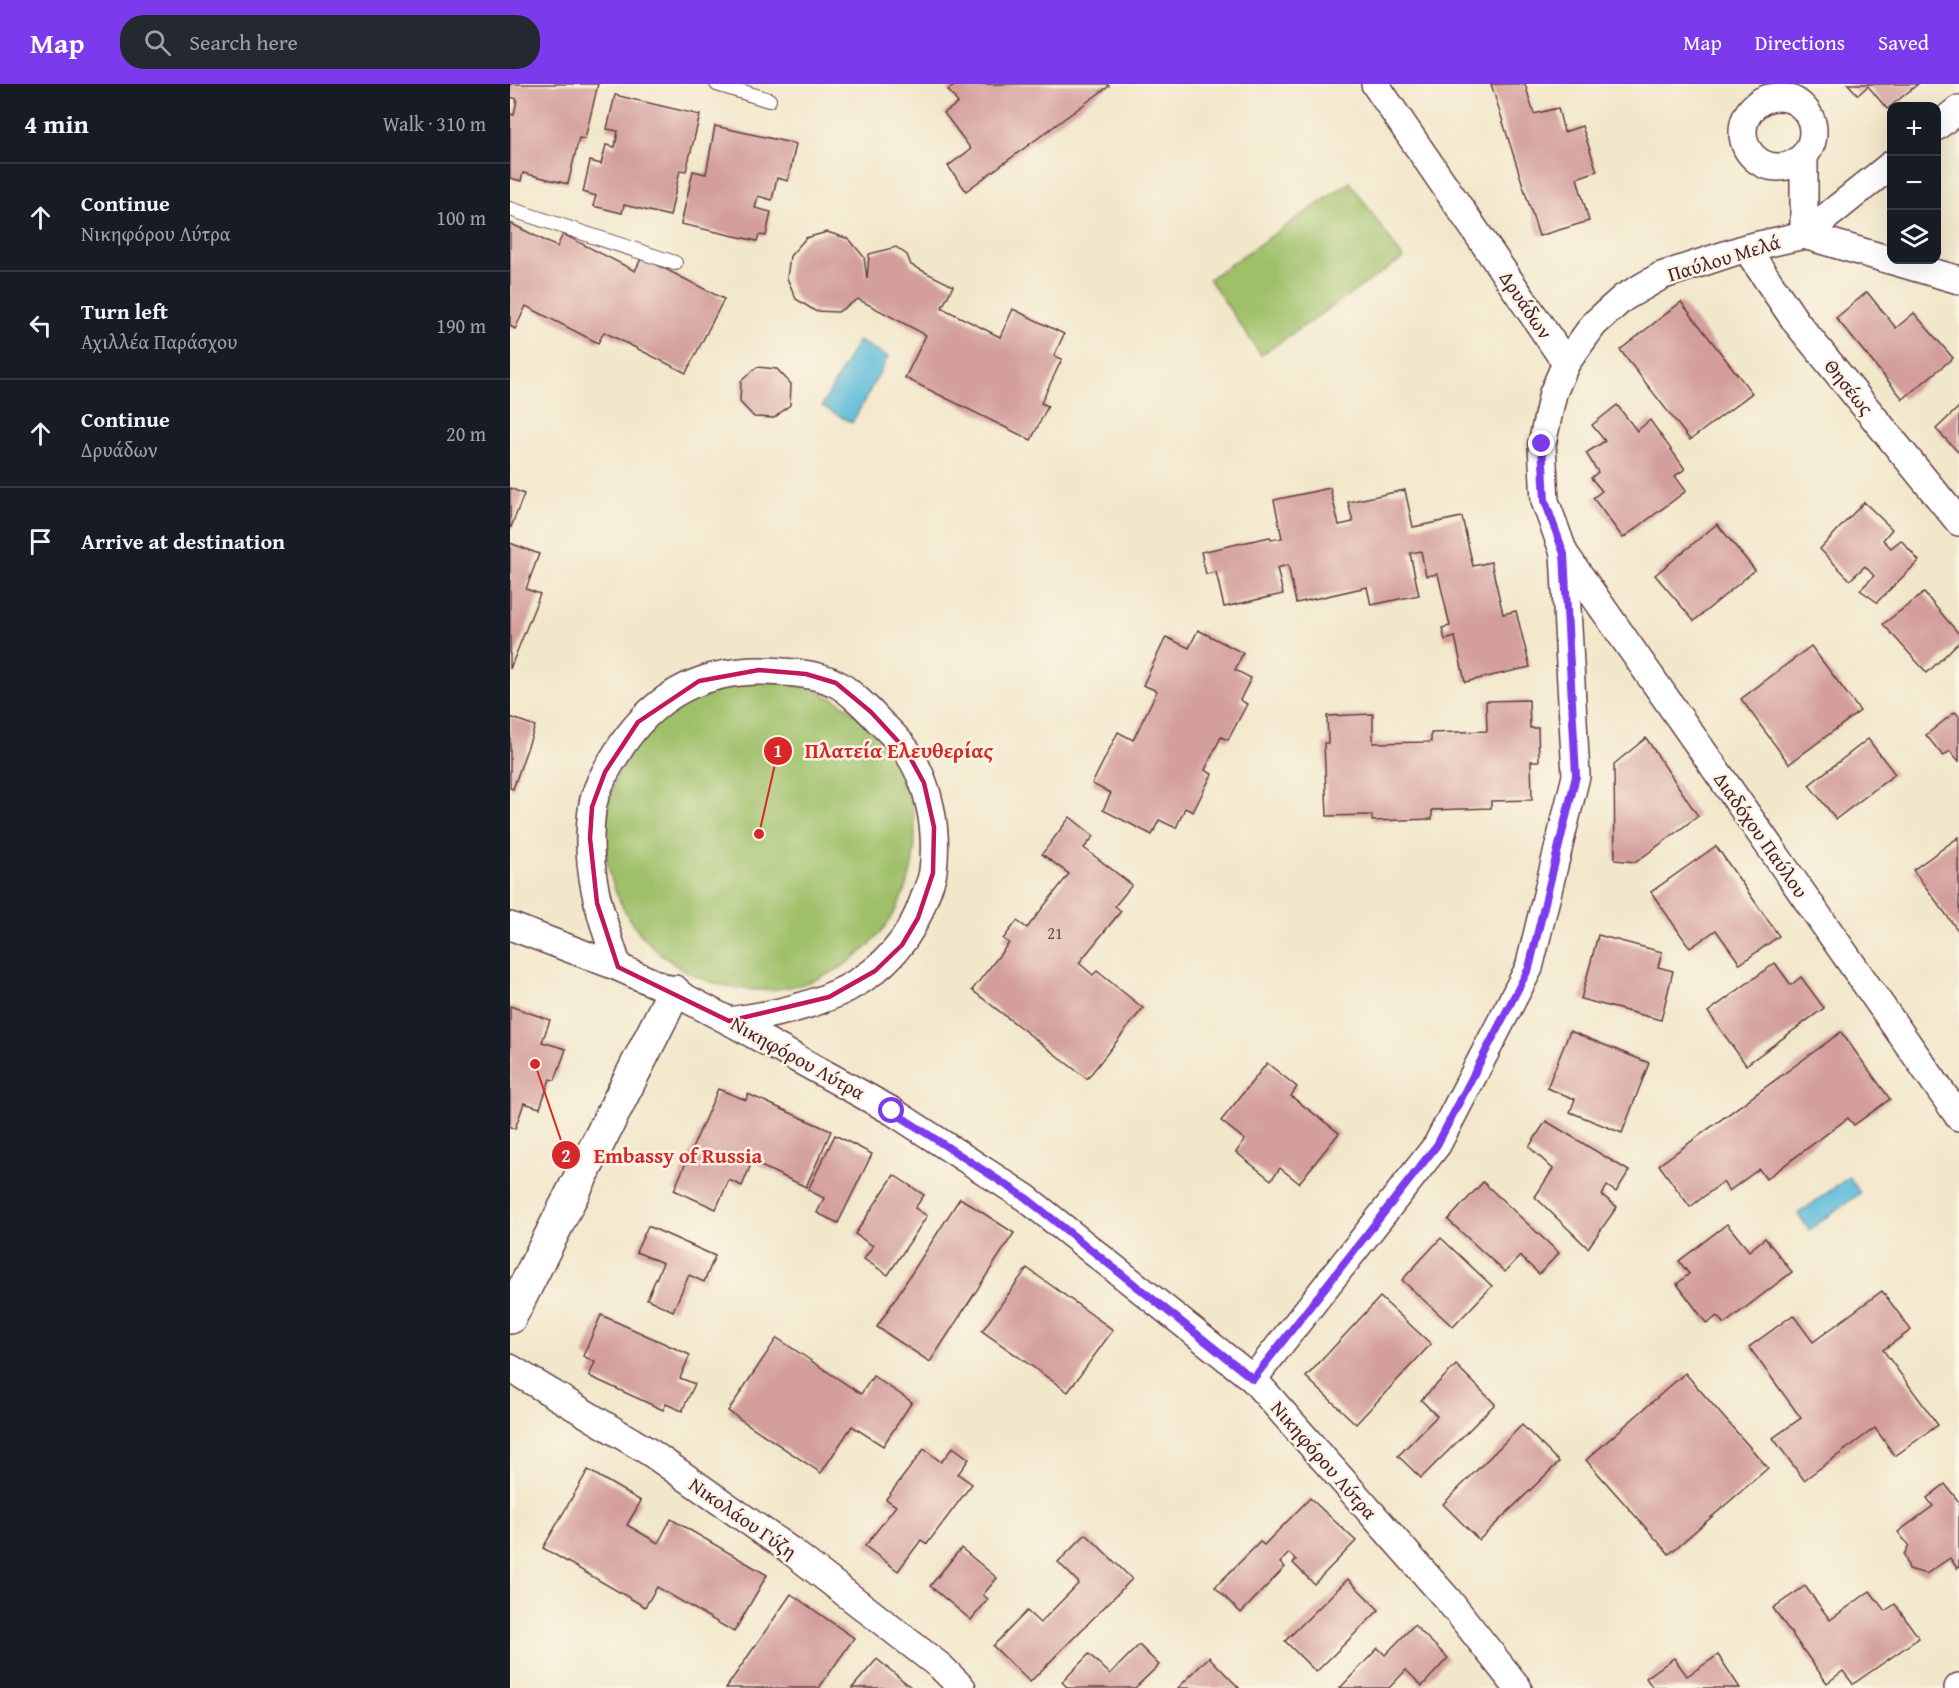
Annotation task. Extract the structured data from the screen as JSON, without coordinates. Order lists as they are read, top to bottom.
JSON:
{
  "streets": {
    "street": [
      "Παύλου Μελά",
      "Δρυάδων",
      "Θησέως",
      "Διαδόχου Παύλου",
      "Νικηφόρου Λύτρα",
      "Νικολάου Γύζη"
    ]
  },
  "crossings": [
    ["Παύλου Μελά", "Δρυάδων"],
    ["Παύλου Μελά", "Θησέως"]
  ],
  "places": ["Πλατεία Ελευθερίας", "Embassy of Russia"],
  "house_numbers": ["21"],
  "page": {
    "header": "Map",
    "search": "Search here",
    "nav": ["Map", "Directions", "Saved"],
    "heading": ["4 min", "Walk · 310 m"],
    "map_buttons": ["+", "−"],
    "list": [
      ["Continue", "Νικηφόρου Λύτρα", "100 m"],
      ["Turn left", "Αχιλλέα Παράσχου", "190 m"],
      ["Continue", "Δρυάδων", "20 m"],
      "Arrive at destination"
    ]
  }
}
